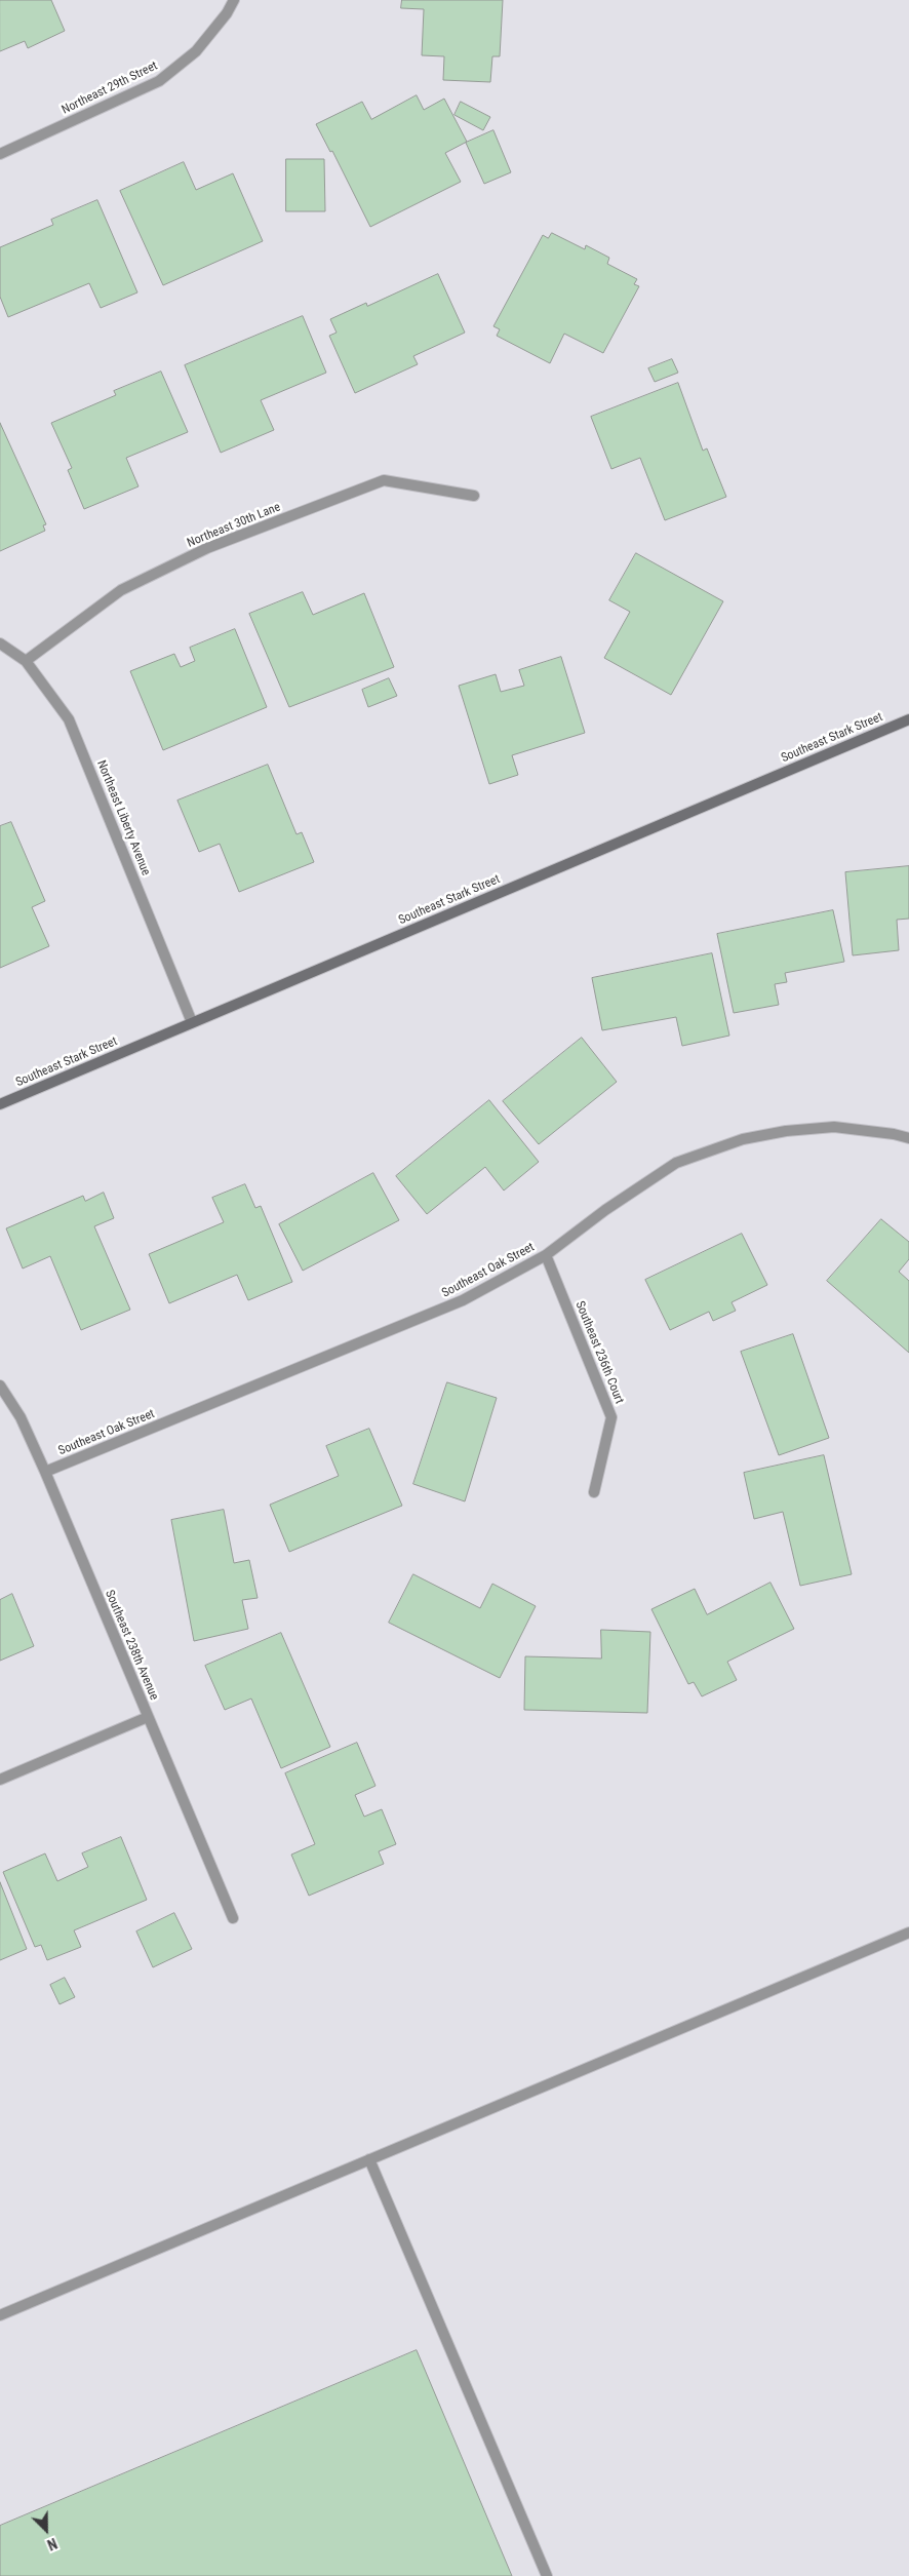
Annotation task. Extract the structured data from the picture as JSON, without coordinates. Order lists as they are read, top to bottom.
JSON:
{
  "streets": {
    "main road": ["Southeast Stark Street"],
    "street": [
      "Northeast 29th Street",
      "Northeast 30th Lane",
      "Northeast Liberty Avenue",
      "Southeast Oak Street",
      "Southeast 236th Court",
      "Southeast 238th Avenue"
    ]
  },
  "crossings": [
    ["Northeast 30th Lane", "Northeast Liberty Avenue"],
    ["Southeast Stark Street", "Northeast Liberty Avenue"],
    ["Southeast Oak Street", "Southeast 236th Court"],
    ["Southeast Oak Street", "Southeast 238th Avenue"]
  ],
  "north": "bottom right"
}
